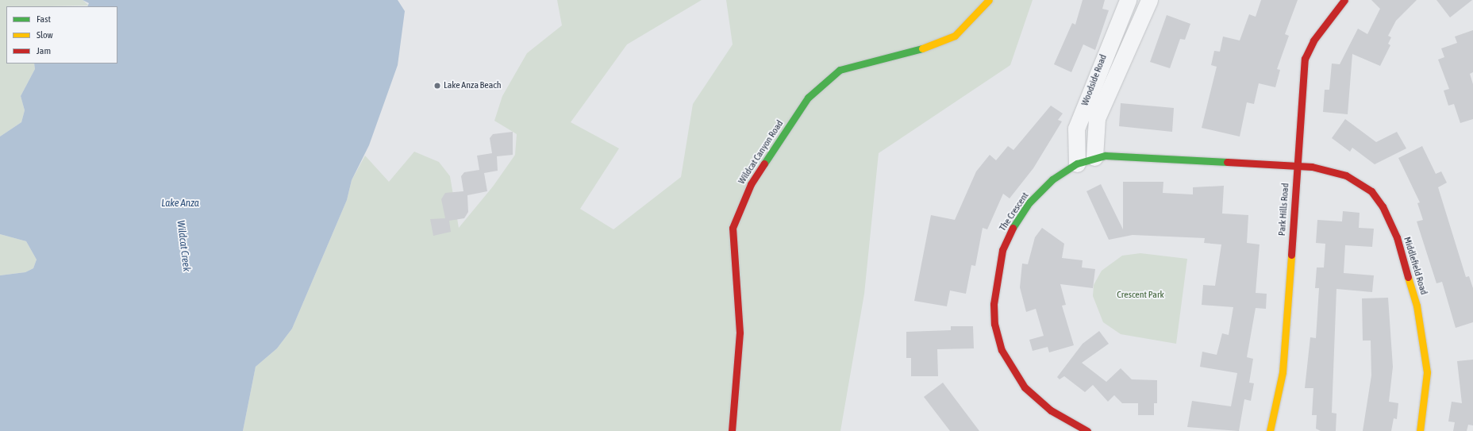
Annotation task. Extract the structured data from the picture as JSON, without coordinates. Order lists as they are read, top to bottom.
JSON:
{
  "streets": {
    "street": [
      "Woodside Road",
      "Wildcat Canyon Road",
      "Park Hills Road",
      "The Crescent",
      "Middlefield Road"
    ]
  },
  "crossings": [
    ["Woodside Road", "The Crescent"],
    ["Park Hills Road", "The Crescent"],
    ["Park Hills Road", "Middlefield Road"],
    ["The Crescent", "Middlefield Road"]
  ],
  "water": ["Lake Anza", "Wildcat Creek"],
  "parks": ["Crescent Park"],
  "places": ["Lake Anza Beach"],
  "legend": ["Fast", "Slow", "Jam"]
}
